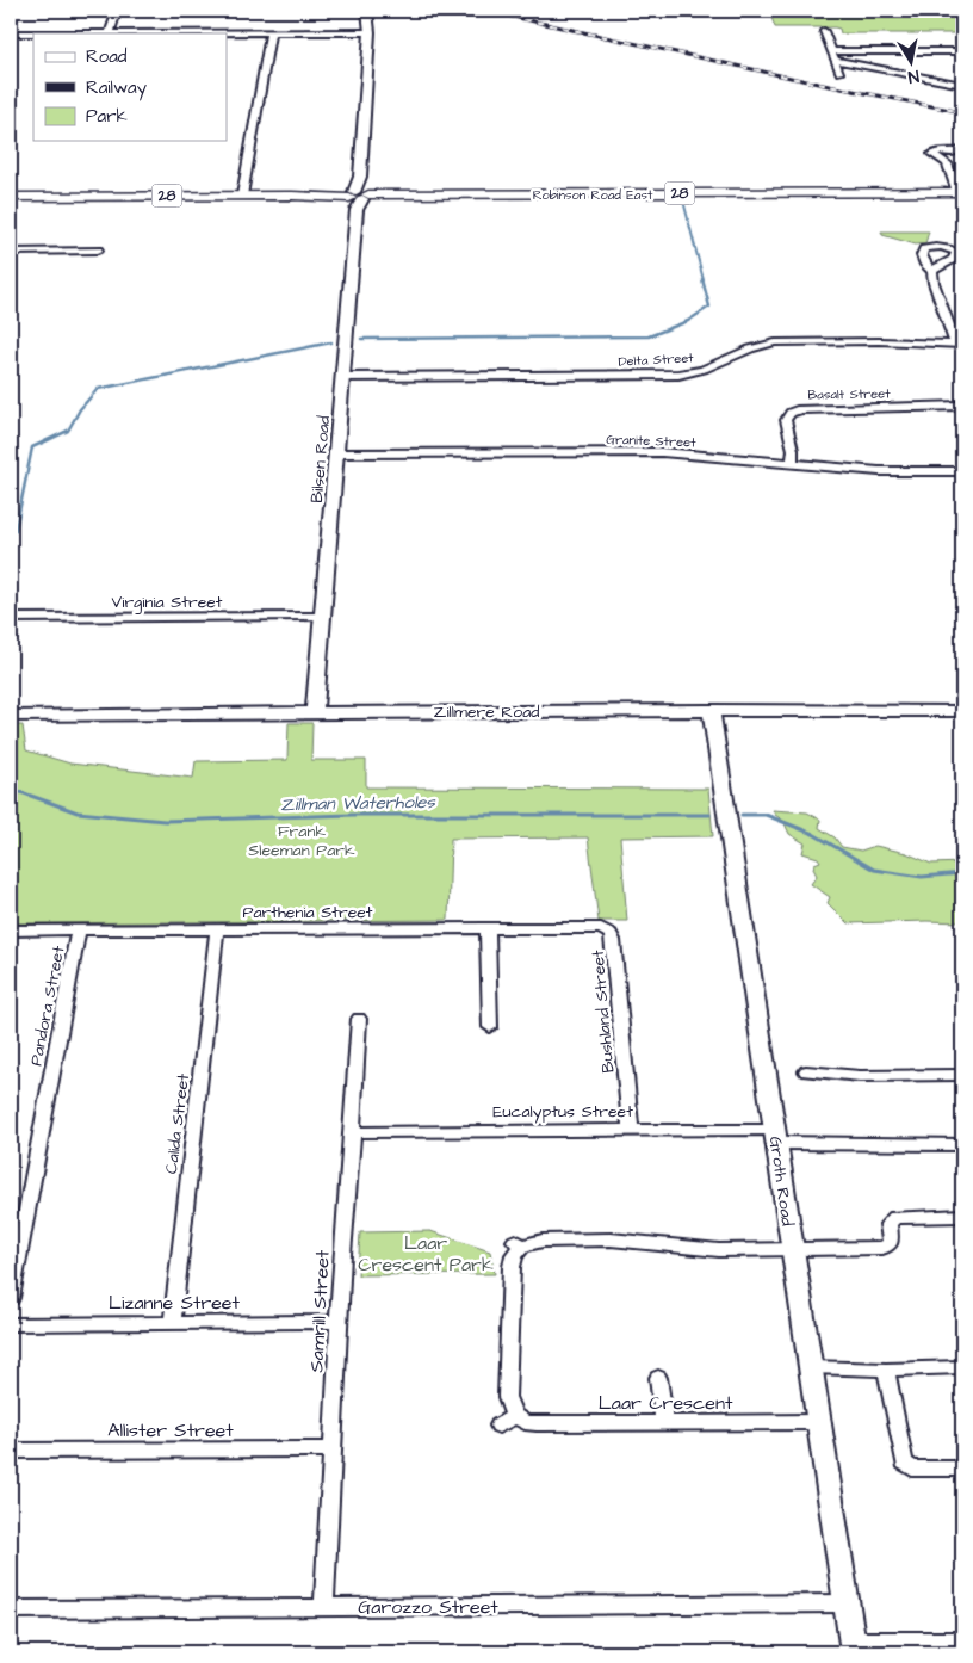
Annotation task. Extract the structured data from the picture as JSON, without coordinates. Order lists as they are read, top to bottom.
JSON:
{
  "streets": {
    "main road": ["28", "Robinson Road East"],
    "street": [
      "Delta Street",
      "Basalt Street",
      "Granite Street",
      "Bilsen Road",
      "Virginia Street",
      "Zillmere Road",
      "Parthenia Street",
      "Pandora Street",
      "Bushland Street",
      "Eucalyptus Street",
      "Calida Street",
      "Groth Road",
      "Lizanne Street",
      "Samrill Street",
      "Laar Crescent",
      "Allister Street",
      "Garozzo Street"
    ]
  },
  "crossings": [
    ["Robinson Road East", "Bilsen Road"],
    ["Delta Street", "Bilsen Road"],
    ["Basalt Street", "Granite Street"],
    ["Granite Street", "Bilsen Road"],
    ["Bilsen Road", "Virginia Street"],
    ["Bilsen Road", "Zillmere Road"],
    ["Zillmere Road", "Groth Road"],
    ["Parthenia Street", "Pandora Street"],
    ["Parthenia Street", "Bushland Street"],
    ["Parthenia Street", "Calida Street"],
    ["Bushland Street", "Eucalyptus Street"],
    ["Eucalyptus Street", "Groth Road"],
    ["Eucalyptus Street", "Samrill Street"],
    ["Calida Street", "Lizanne Street"],
    ["Groth Road", "Laar Crescent"],
    ["Groth Road", "Garozzo Street"],
    ["Lizanne Street", "Samrill Street"],
    ["Samrill Street", "Allister Street"],
    ["Samrill Street", "Garozzo Street"]
  ],
  "water": ["Zillman Waterholes"],
  "parks": ["Frank Sleeman Park", "Laar Crescent Park"],
  "legend": ["Road", "Railway", "Park"],
  "north": "bottom"
}
